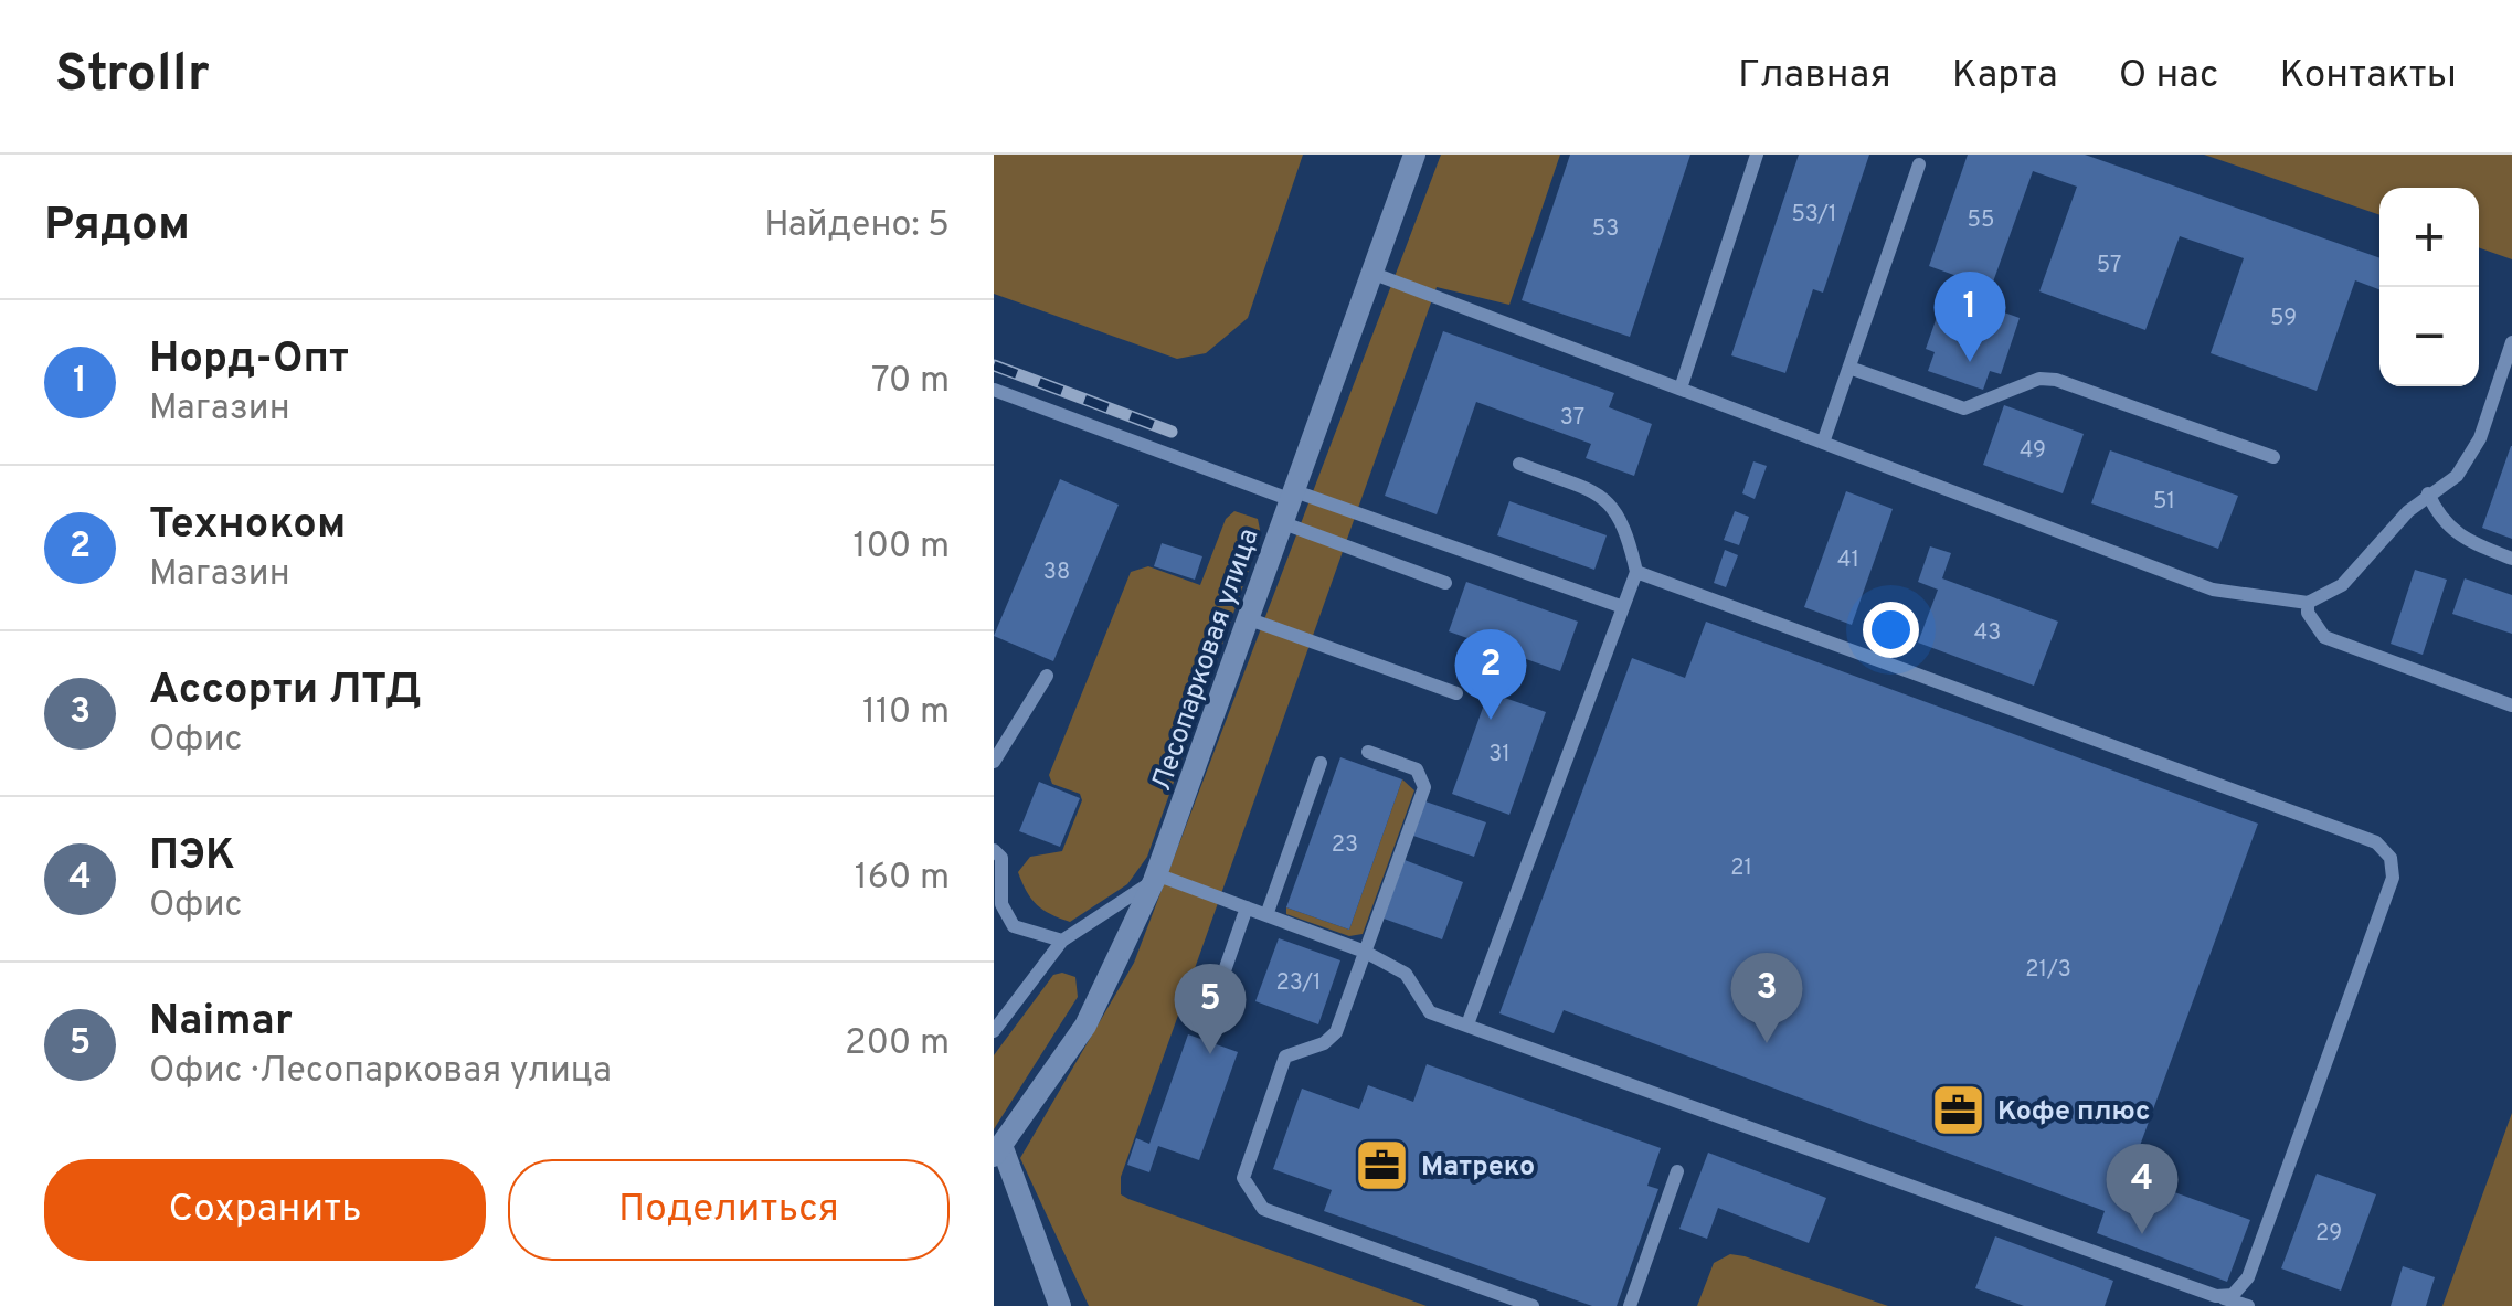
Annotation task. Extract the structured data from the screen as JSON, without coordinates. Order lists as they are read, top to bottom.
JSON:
{
  "streets": {
    "street": ["Лесопарковая улица"]
  },
  "places": {
    "office": ["Кофе плюс", "Матреко"]
  },
  "house_numbers": [
    "53/1",
    "55",
    "53",
    "57",
    "59",
    "37",
    "49",
    "51",
    "41",
    "38",
    "43",
    "31",
    "23",
    "21",
    "21/3",
    "23/1",
    "29"
  ],
  "page": {
    "header": "Strollr",
    "nav": [
      "Главная",
      "Карта",
      "О нас",
      "Контакты"
    ],
    "heading": ["Рядом", "Найдено: 5"],
    "map_buttons": ["+", "−"],
    "pins": [
      "1",
      "2",
      "3",
      "5",
      "4"
    ],
    "list": [
      {
        "mark": "1",
        "name": "Норд-Опт",
        "note": "Магазин",
        "value": "70 m"
      },
      {
        "mark": "2",
        "name": "Техноком",
        "note": "Магазин",
        "value": "100 m"
      },
      {
        "mark": "3",
        "name": "Ассорти ЛТД",
        "note": "Офис",
        "value": "110 m"
      },
      {
        "mark": "4",
        "name": "ПЭК",
        "note": "Офис",
        "value": "160 m"
      },
      {
        "mark": "5",
        "name": "Naimar",
        "note": "Офис · Лесопарковая улица",
        "value": "200 m"
      }
    ],
    "buttons": ["Сохранить", "Поделиться"]
  }
}
